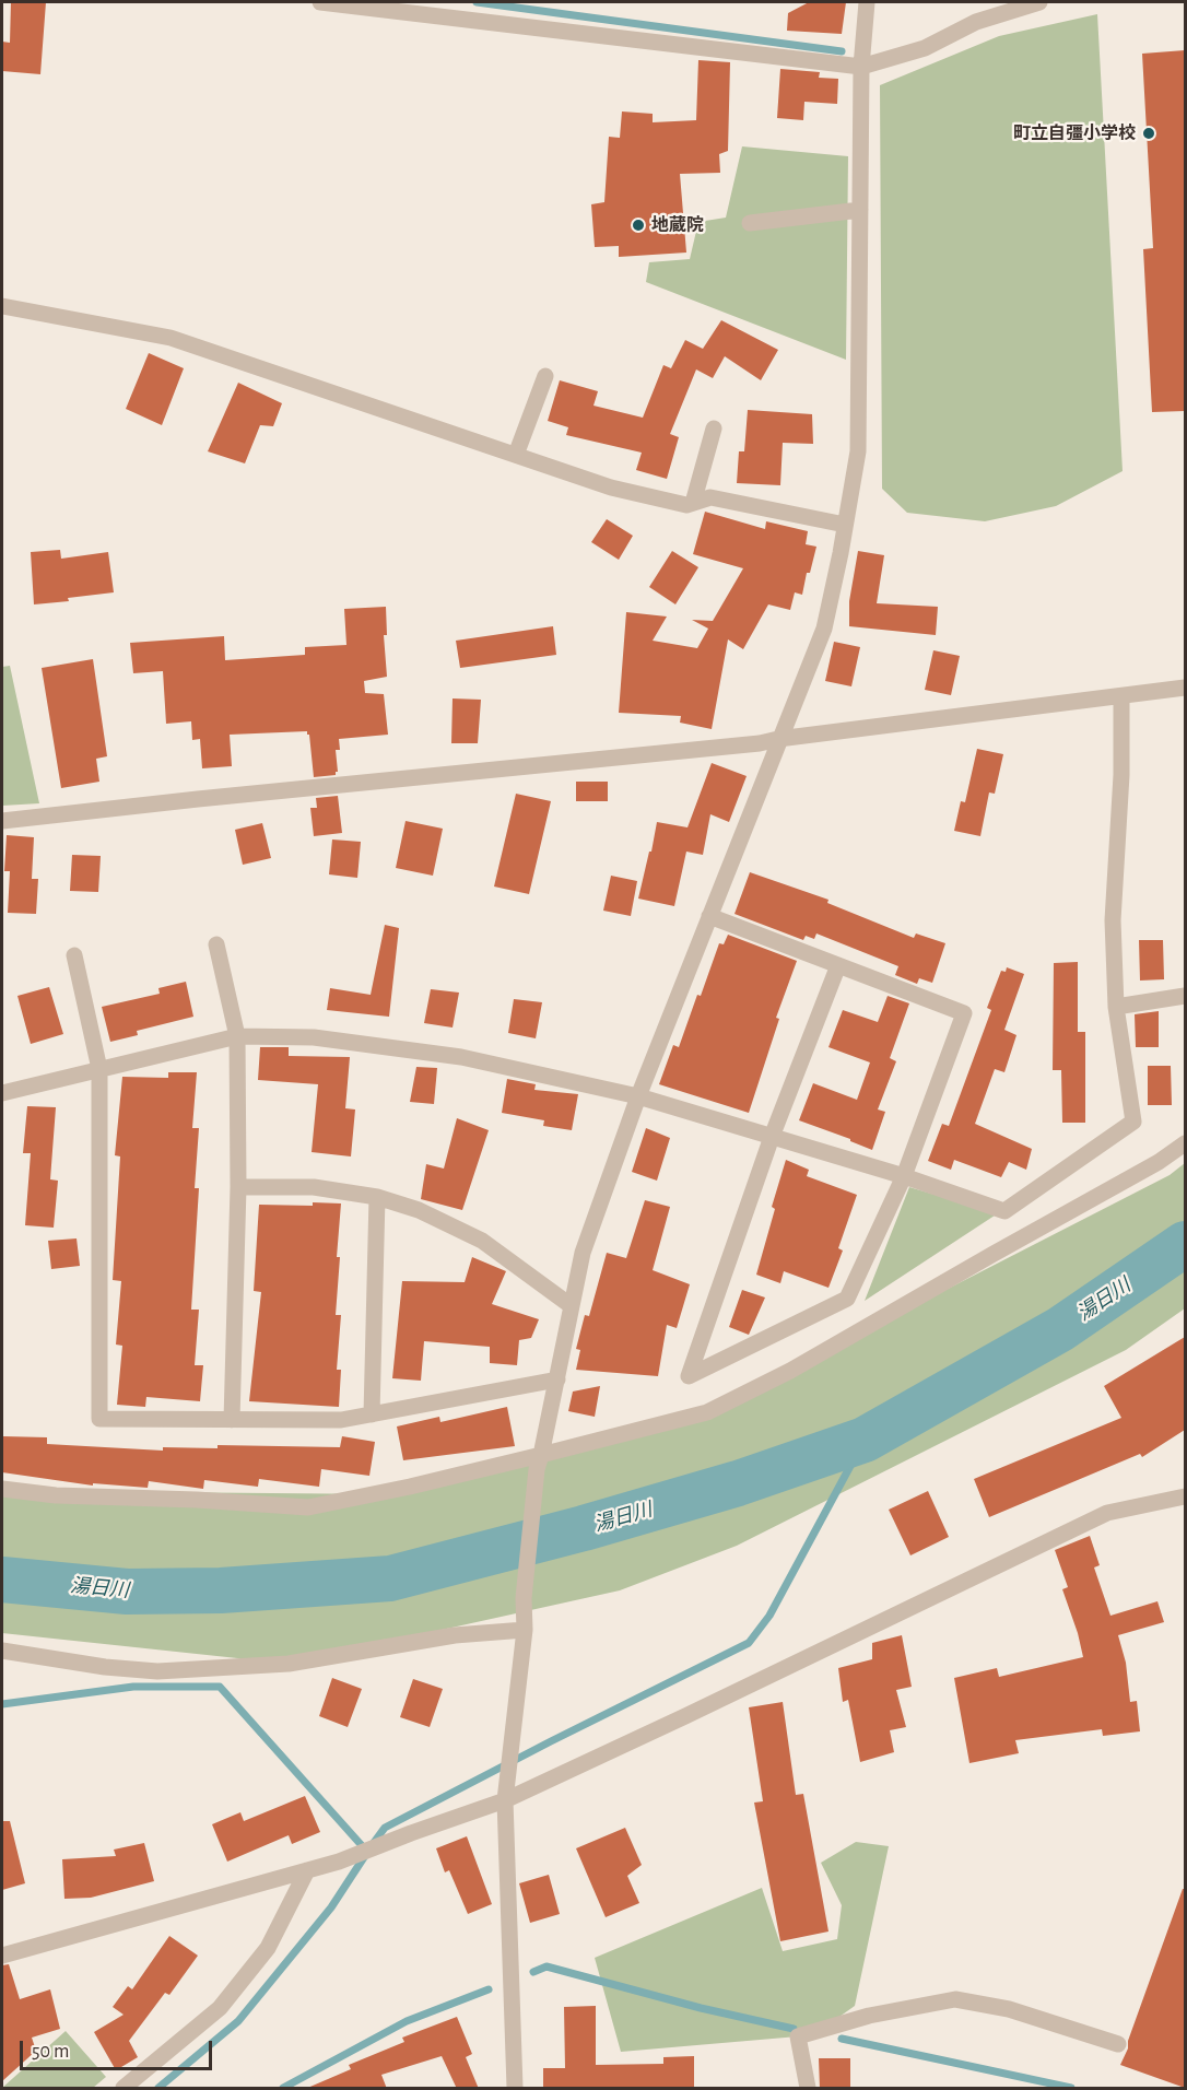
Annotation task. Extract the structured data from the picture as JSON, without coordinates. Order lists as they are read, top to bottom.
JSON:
{
  "water": ["湯日川"],
  "places": ["町立自彊小学校", "地蔵院"],
  "scale_bar": "50 m"
}
